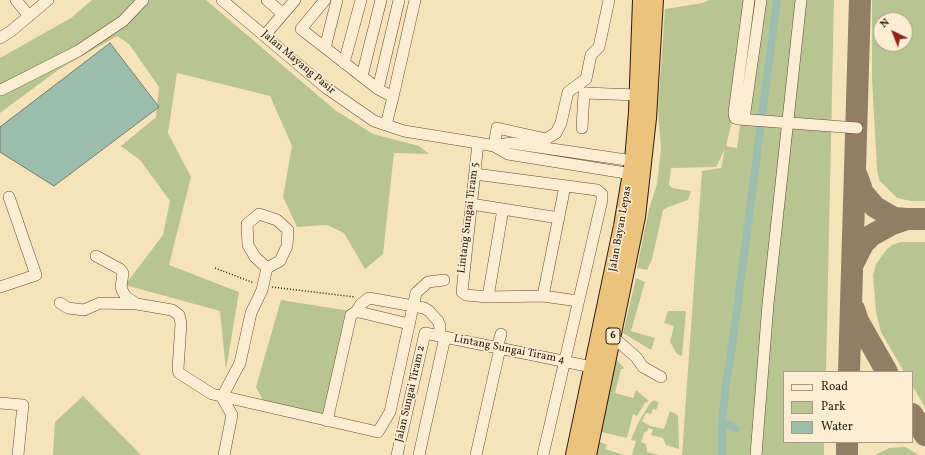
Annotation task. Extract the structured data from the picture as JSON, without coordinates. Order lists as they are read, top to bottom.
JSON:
{
  "streets": {
    "highway": ["Jalan Bayan Lepas", "6"],
    "street": [
      "Jalan Mayang Pasir",
      "Lintang Sungai Tiram 5",
      "Lintang Sungai Tiram 4",
      "Jalan Sungai Tiram 2"
    ]
  },
  "crossings": [
    ["Jalan Mayang Pasir", "Lintang Sungai Tiram 5"],
    ["Jalan Mayang Pasir", "Jalan Bayan Lepas"],
    ["Jalan Bayan Lepas", "Lintang Sungai Tiram 4"],
    ["Lintang Sungai Tiram 4", "Jalan Sungai Tiram 2"]
  ],
  "legend": ["Road", "Park", "Water"],
  "north": "top left"
}
